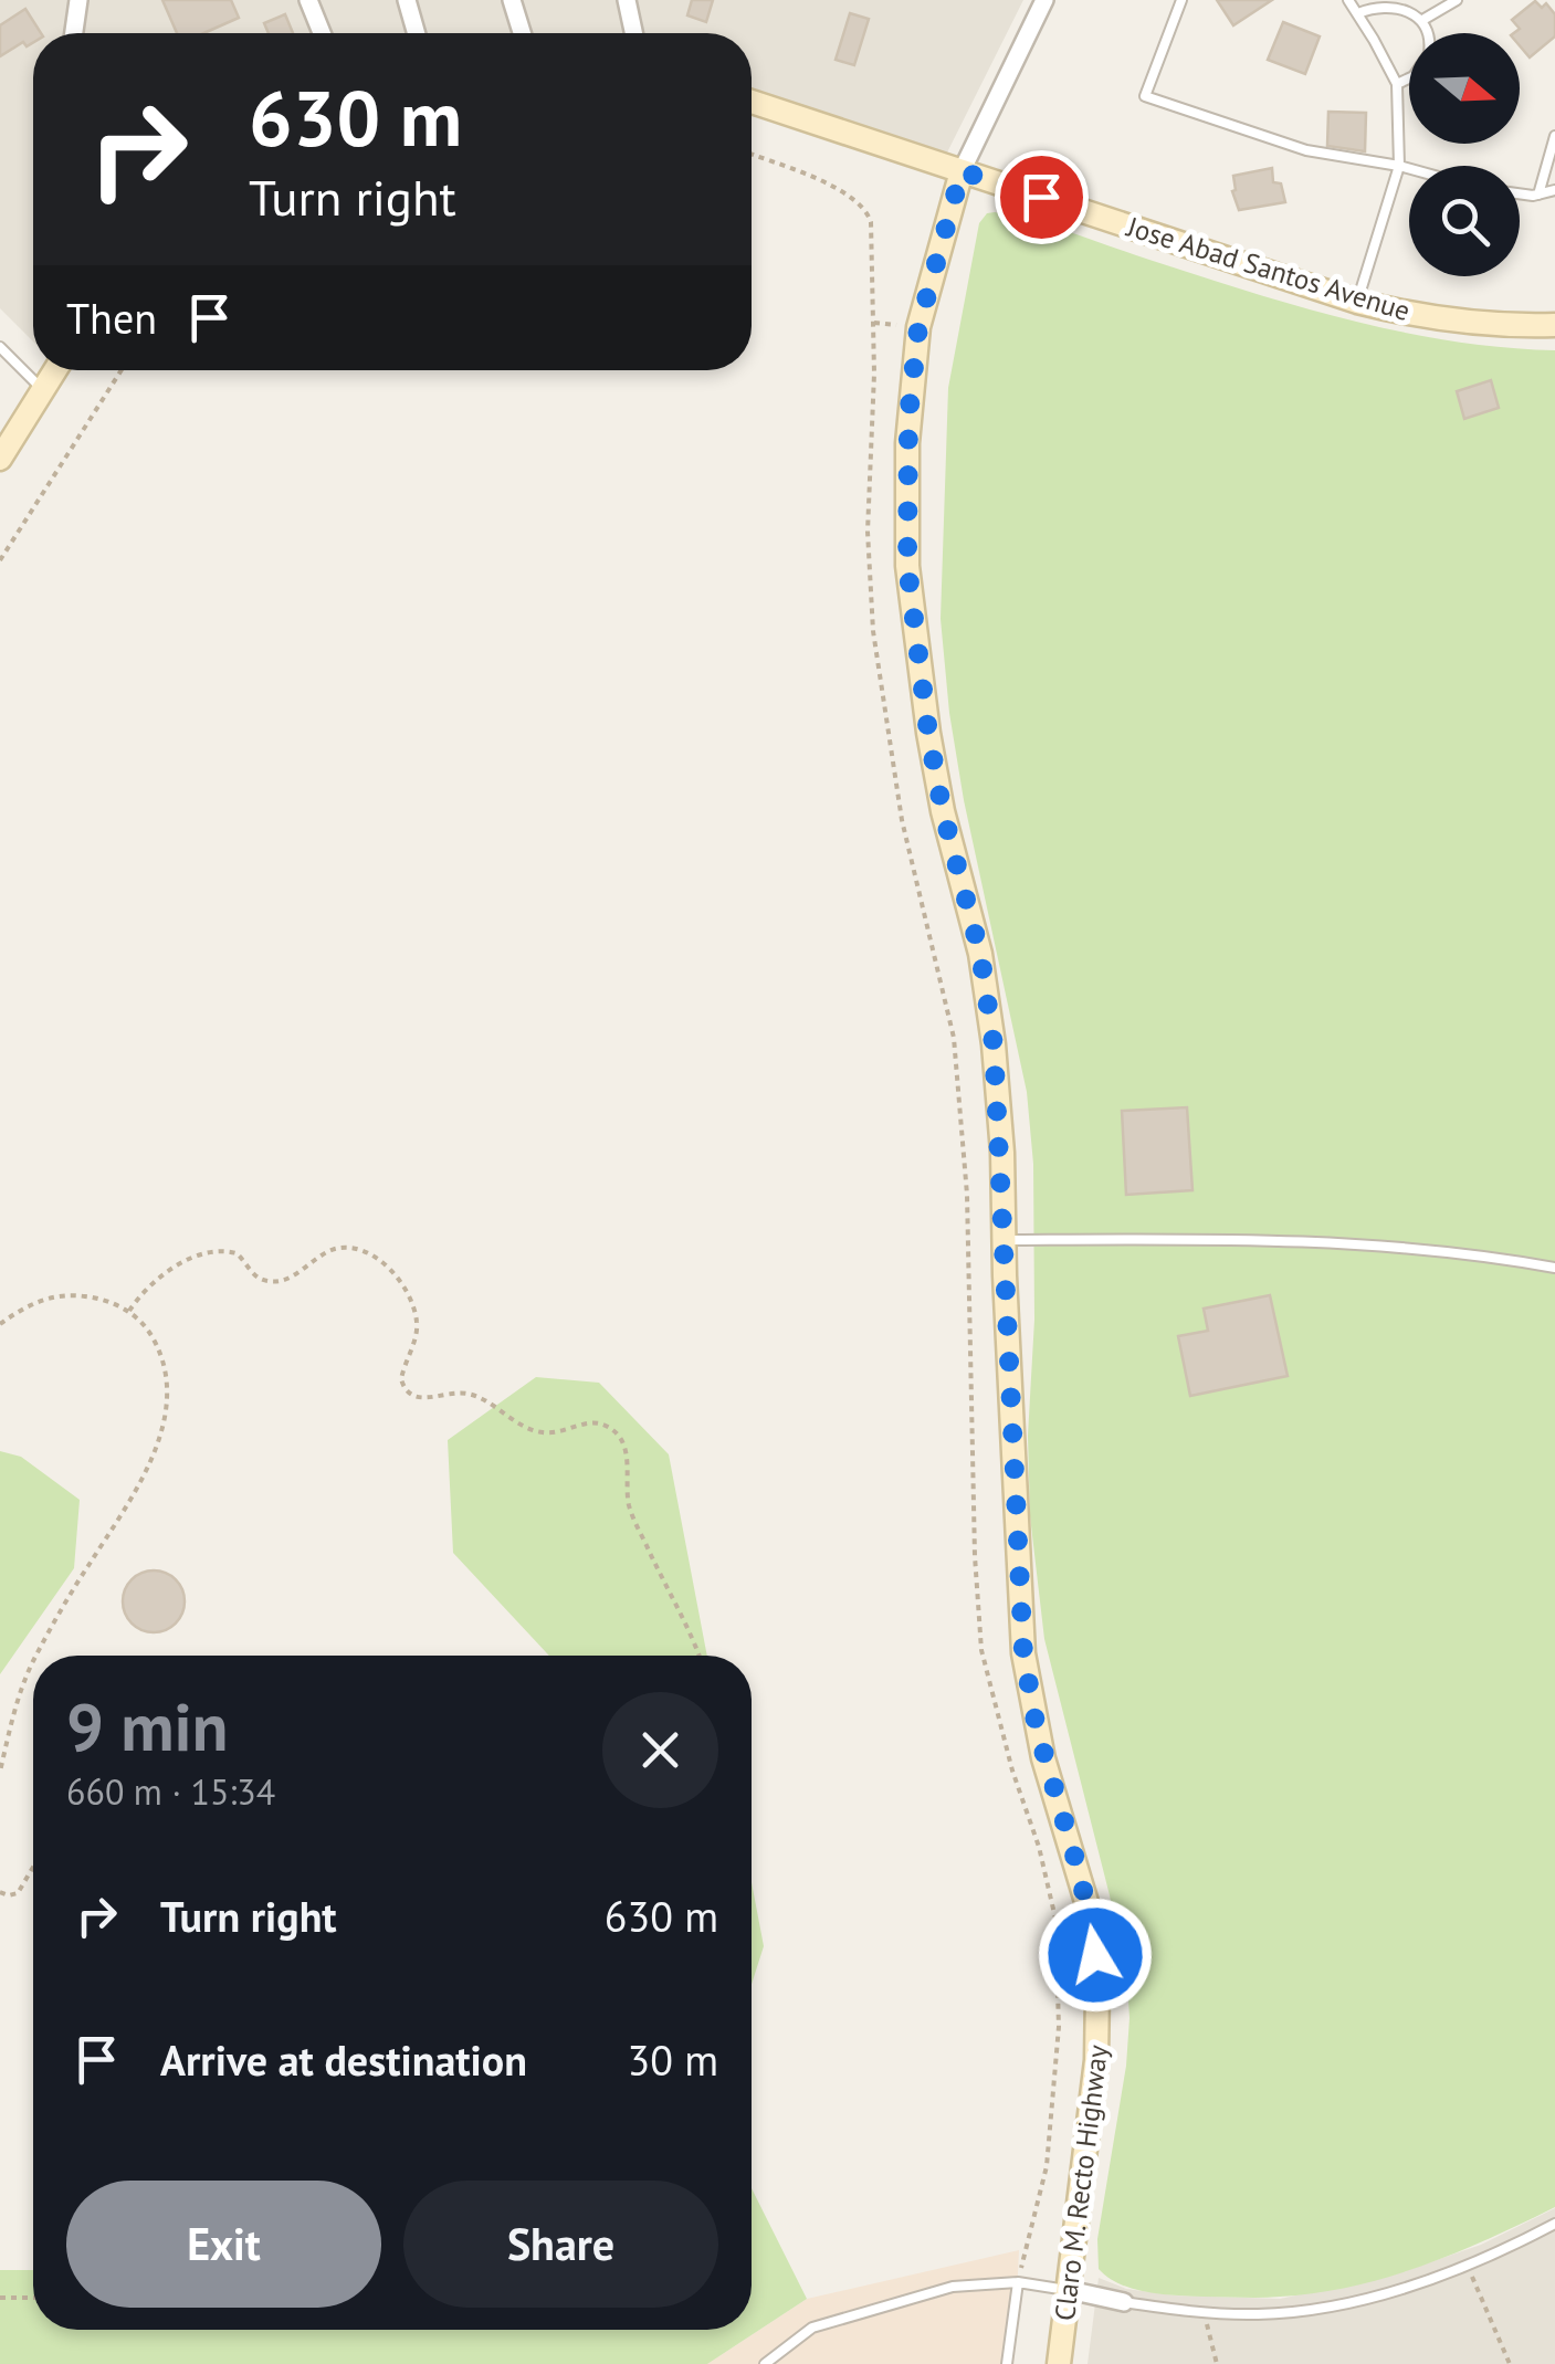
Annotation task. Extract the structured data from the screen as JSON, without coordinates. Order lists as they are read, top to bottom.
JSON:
{
  "streets": {
    "main road": ["Jose Abad Santos Avenue", "Claro M. Recto Highway"]
  },
  "crossings": [
    ["Jose Abad Santos Avenue", "Claro M. Recto Highway"]
  ],
  "north": "right",
  "page": {
    "turn": ["630 m", "Turn right"],
    "then": "Then",
    "heading": ["9 min", "660 m · 15:34"],
    "list": [
      {
        "name": "Turn right",
        "value": "630 m"
      },
      {
        "name": "Arrive at destination",
        "value": "30 m"
      }
    ],
    "buttons": ["Exit", "Share"]
  }
}
